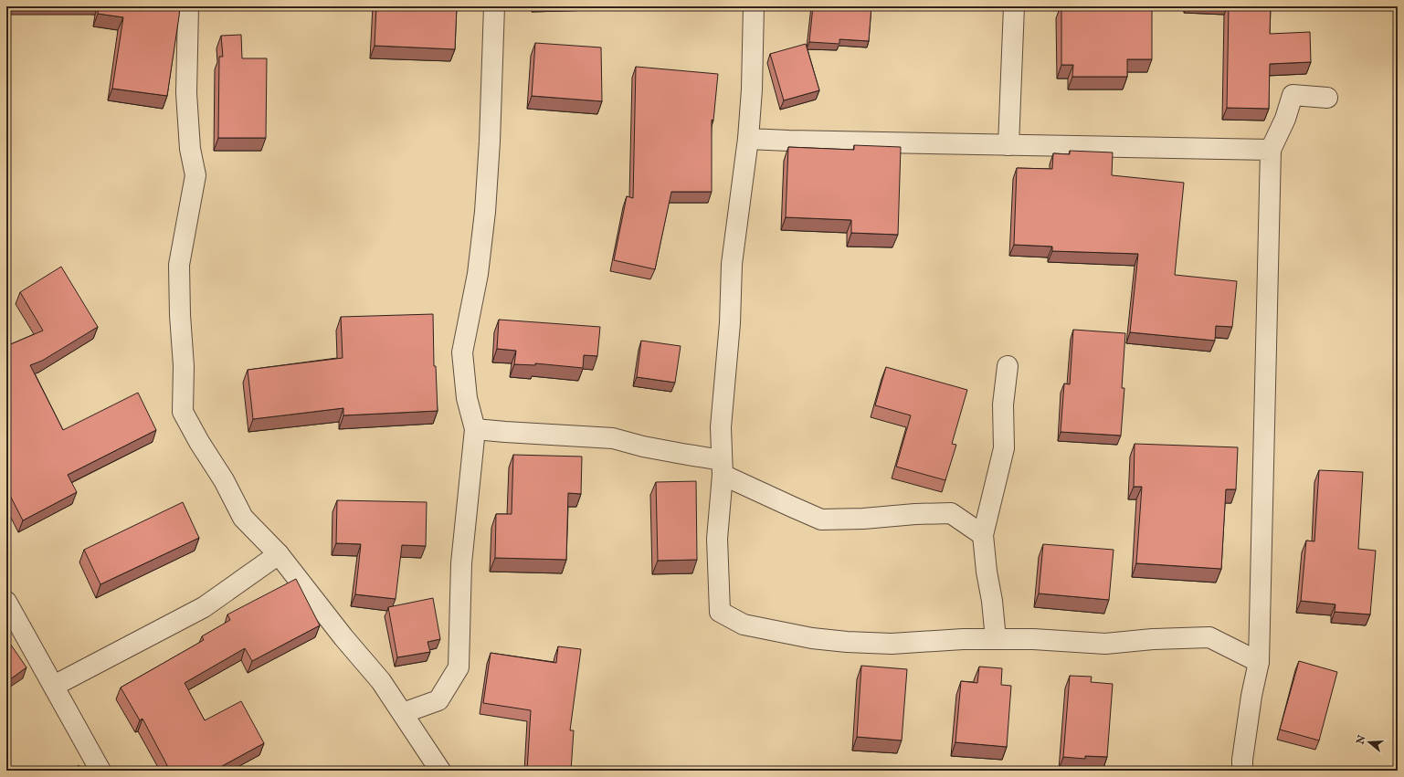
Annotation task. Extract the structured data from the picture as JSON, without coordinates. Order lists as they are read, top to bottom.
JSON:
{
  "north": "left"
}
